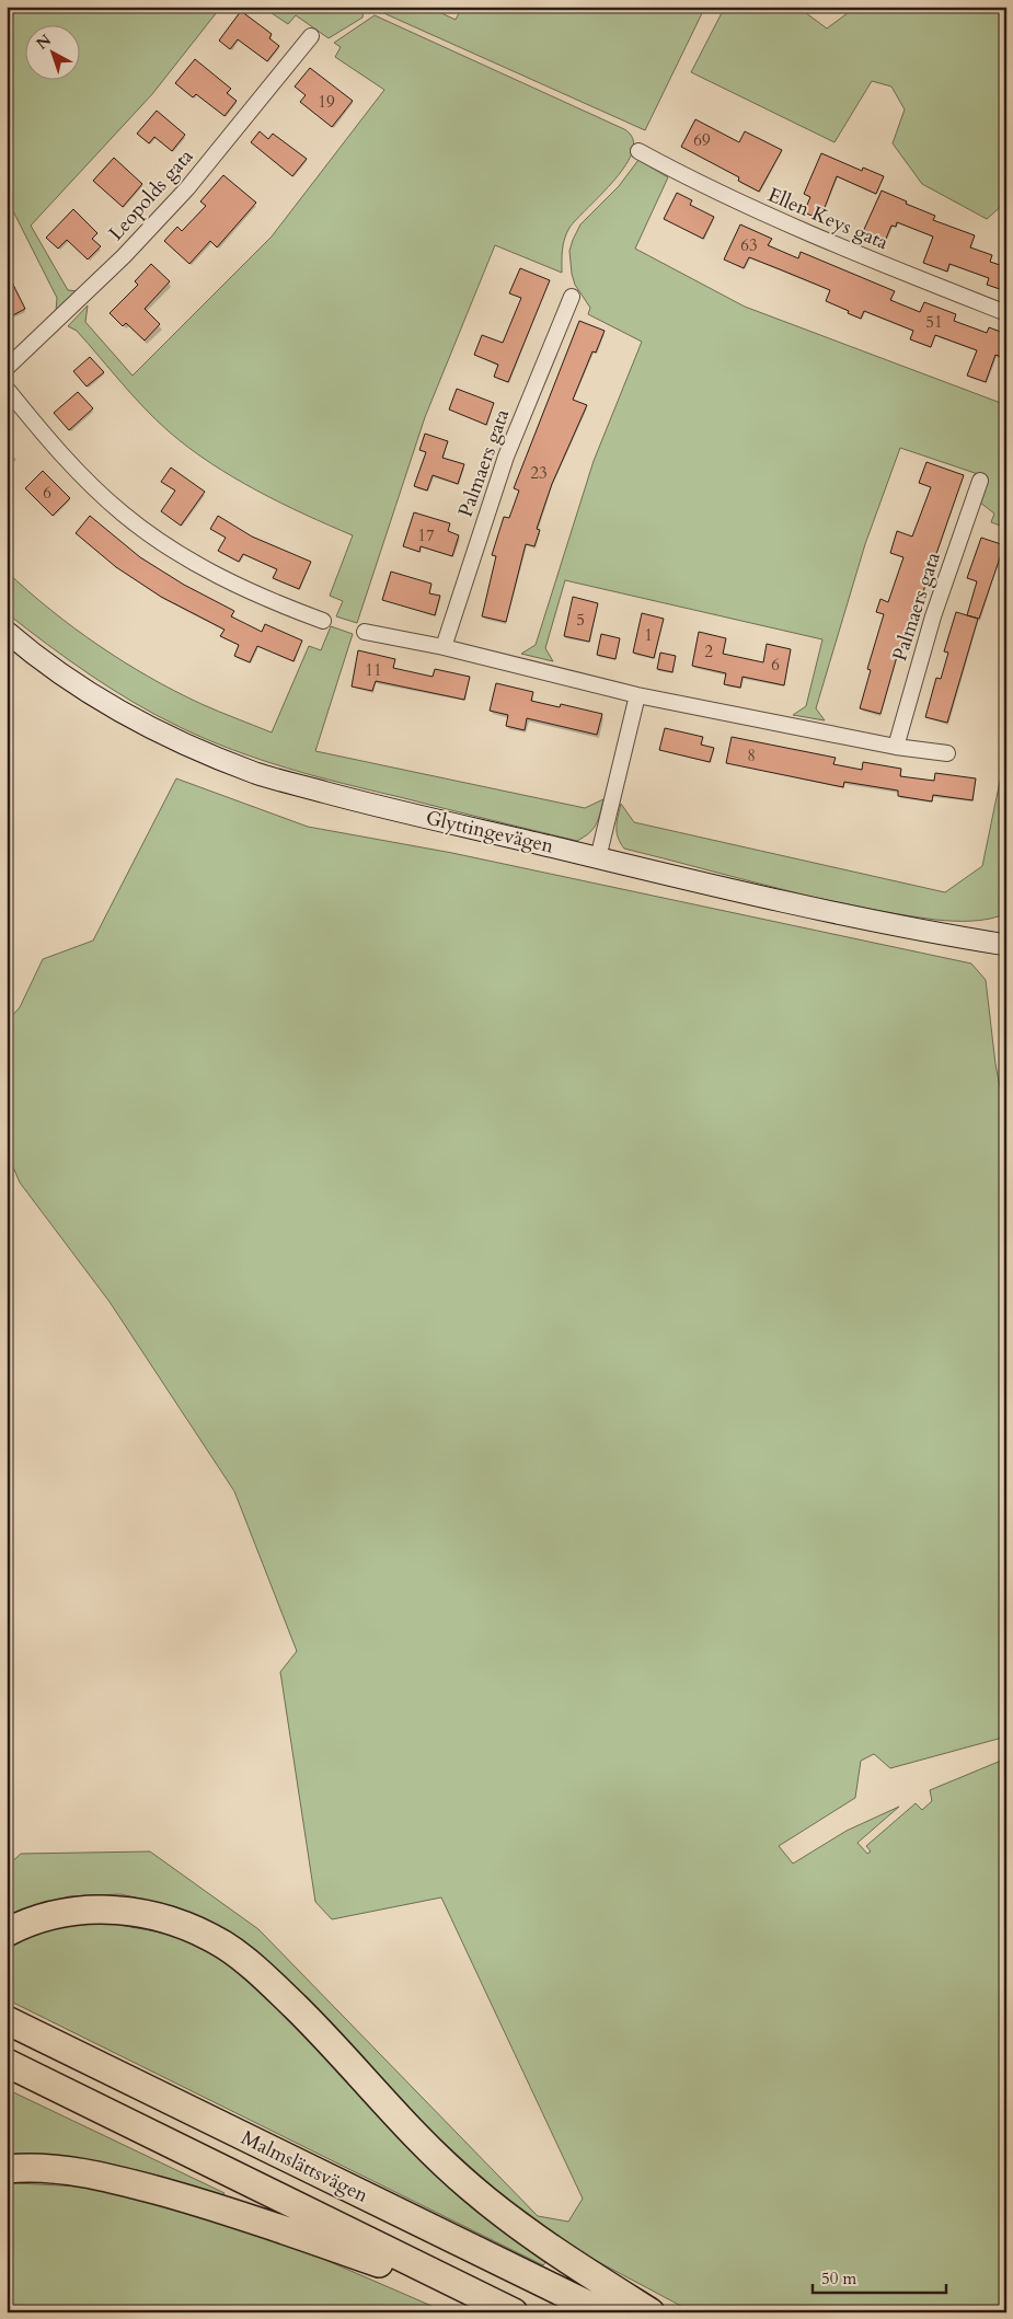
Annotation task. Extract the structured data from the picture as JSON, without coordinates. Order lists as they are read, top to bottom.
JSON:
{
  "streets": {
    "highway": ["Malmslättsvägen"],
    "street": [
      "Leopolds gata",
      "Ellen Keys gata",
      "Palmaers gata",
      "Glyttingevägen"
    ]
  },
  "house_numbers": [
    "19",
    "69",
    "63",
    "51",
    "23",
    "6",
    "17",
    "5",
    "1",
    "2",
    "6",
    "11",
    "8"
  ],
  "scale_bar": "50 m",
  "north": "top left"
}
